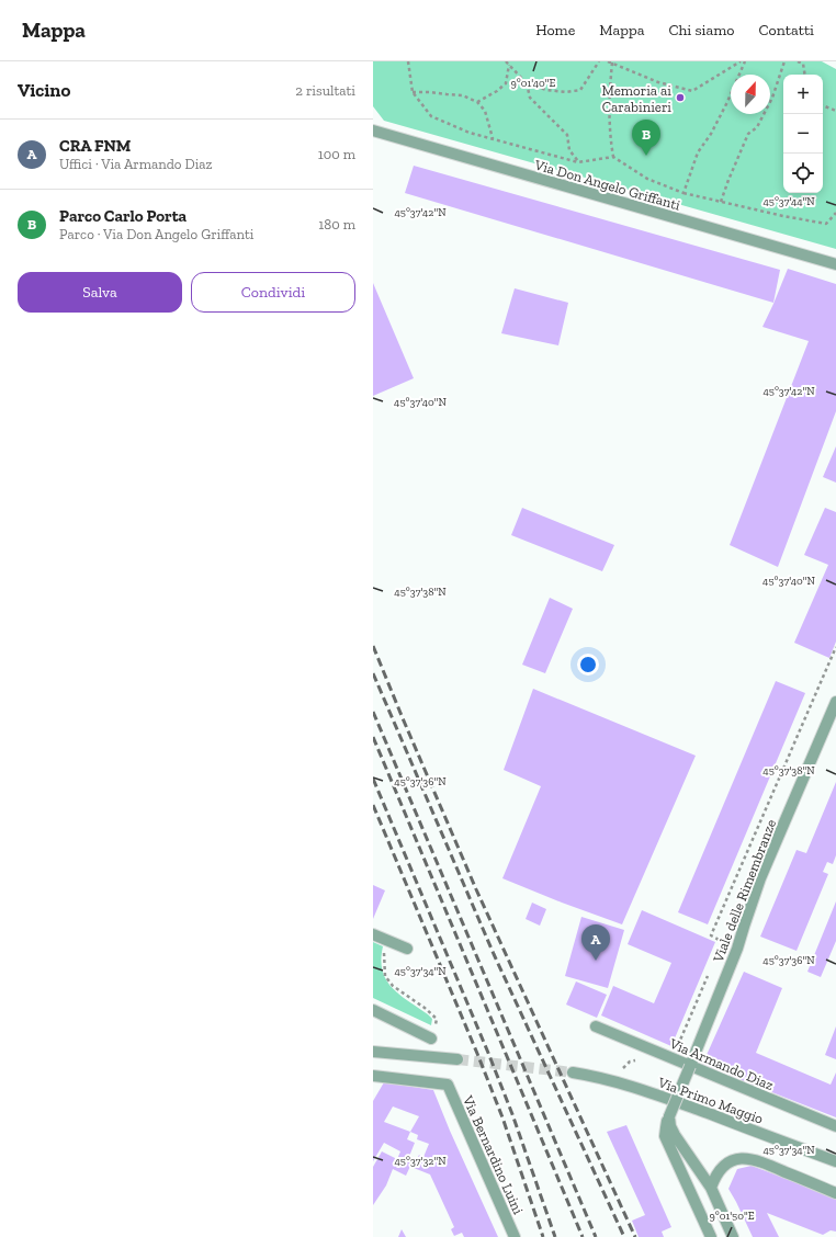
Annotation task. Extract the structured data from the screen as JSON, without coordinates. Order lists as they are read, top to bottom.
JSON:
{
  "streets": {
    "street": [
      "Via Don Angelo Griffanti",
      "Viale delle Rimembranze",
      "Via Armando Diaz",
      "Via Primo Maggio",
      "Via Bernardino Luini"
    ]
  },
  "crossings": [
    ["Viale delle Rimembranze", "Via Armando Diaz"]
  ],
  "places": ["Memoria ai Carabinieri"],
  "north": "top",
  "page": {
    "header": "Mappa",
    "nav": [
      "Home",
      "Mappa",
      "Chi siamo",
      "Contatti"
    ],
    "heading": ["Vicino", "2 risultati"],
    "map_buttons": ["+", "−"],
    "list": [
      {
        "mark": "A",
        "name": "CRA FNM",
        "note": "Uffici · Via Armando Diaz",
        "value": "100 m"
      },
      {
        "mark": "B",
        "name": "Parco Carlo Porta",
        "note": "Parco · Via Don Angelo Griffanti",
        "value": "180 m"
      }
    ],
    "pins": ["B", "A"],
    "buttons": ["Salva", "Condividi"]
  },
  "coordinates": [
    "9°01'40\"E",
    "45°37'44\"N",
    "45°37'42\"N",
    "45°37'40\"N",
    "45°37'38\"N",
    "45°37'36\"N",
    "45°37'34\"N",
    "45°37'32\"N",
    "9°01'50\"E"
  ]
}
